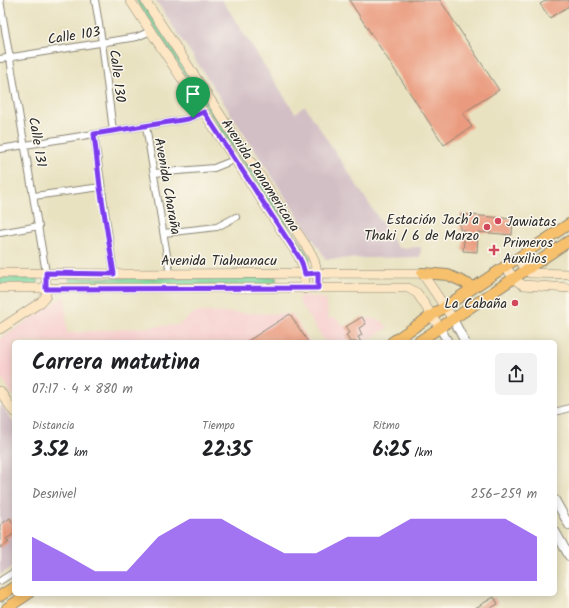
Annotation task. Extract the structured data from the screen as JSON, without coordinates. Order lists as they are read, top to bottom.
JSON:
{
  "streets": {
    "main road": ["Calle 131", "Avenida Panamericana", "Avenida Tiahuanacu"],
    "street": ["Calle 103", "Calle 130", "Avenida Charaña"]
  },
  "crossings": [
    ["Calle 103", "Calle 130"],
    ["Calle 103", "Calle 131"],
    ["Calle 103", "Avenida Panamericana"],
    ["Calle 131", "Avenida Tiahuanacu"],
    ["Avenida Panamericana", "Avenida Tiahuanacu"],
    ["Avenida Charaña", "Avenida Tiahuanacu"]
  ],
  "places": {
    "other": ["Jawiatas", "Estación Jach’a Thaki / 6 de Marzo", "La Cabaña"],
    "health": ["Primeros Auxilios"]
  },
  "page": {
    "heading": ["Carrera matutina", "07:17 · 4 × 880 m"],
    "stats": [
      ["Distancia", "3.52 km"],
      ["Tiempo", "22:35"],
      ["Ritmo", "6:25 /km"]
    ],
    "chart": ["Desnivel", "256–259 m"]
  }
}
